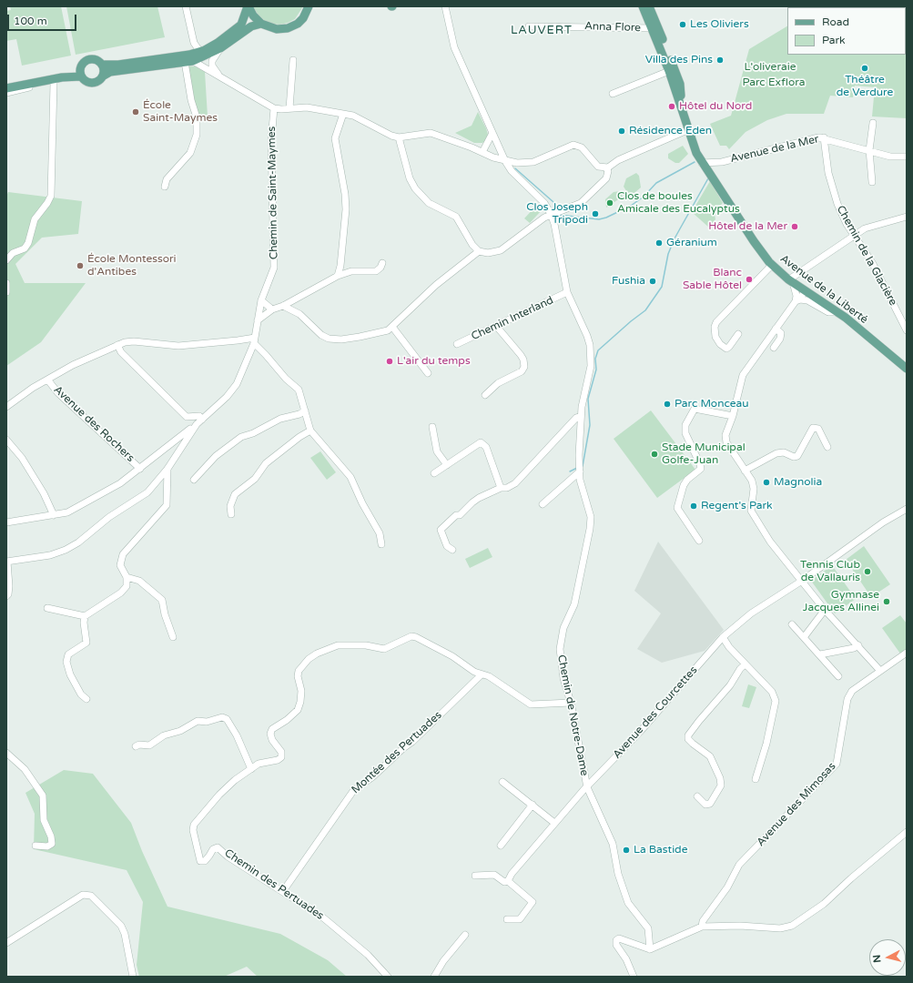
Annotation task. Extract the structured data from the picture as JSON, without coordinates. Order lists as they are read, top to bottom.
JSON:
{
  "streets": {
    "main road": ["Avenue de la Liberté"],
    "street": [
      "Anna Flore",
      "Avenue de la Mer",
      "Chemin de Saint-Maymes",
      "Chemin de la Glacière",
      "Chemin Interland",
      "Avenue des Rochers",
      "Avenue des Courcettes",
      "Chemin de Notre-Dame",
      "Montée des Pertuades",
      "Avenue des Mimosas",
      "Chemin des Pertuades"
    ]
  },
  "crossings": [
    ["Anna Flore", "Avenue de la Liberté"],
    ["Avenue de la Mer", "Chemin de la Glacière"],
    ["Avenue de la Mer", "Avenue de la Liberté"],
    ["Chemin Interland", "Chemin de Notre-Dame"],
    ["Avenue des Courcettes", "Chemin de Notre-Dame"],
    ["Chemin de Notre-Dame", "Chemin des Pertuades"],
    ["Montée des Pertuades", "Chemin des Pertuades"]
  ],
  "districts": ["LAUVERT"],
  "parks": ["L'oliveraie", "Parc Exflora"],
  "places": [
    "Les Oliviers",
    "Villa des Pins",
    "Théâtre de Verdure",
    "Hôtel du Nord",
    "École Saint-Maymes",
    "Résidence Eden",
    "Clos de boules Amicale des Eucalyptus",
    "Clos Joseph Tripodi",
    "Hôtel de la Mer",
    "Géranium",
    "École Montessori d'Antibes",
    "Blanc Sable Hôtel",
    "Fushia",
    "L'air du temps",
    "Parc Monceau",
    "Stade Municipal Golfe-Juan",
    "Magnolia",
    "Regent's Park",
    "Tennis Club de Vallauris",
    "Gymnase Jacques Allinei",
    "La Bastide"
  ],
  "legend": ["Road", "Park"],
  "scale_bar": "100 m",
  "north": "left"
}
